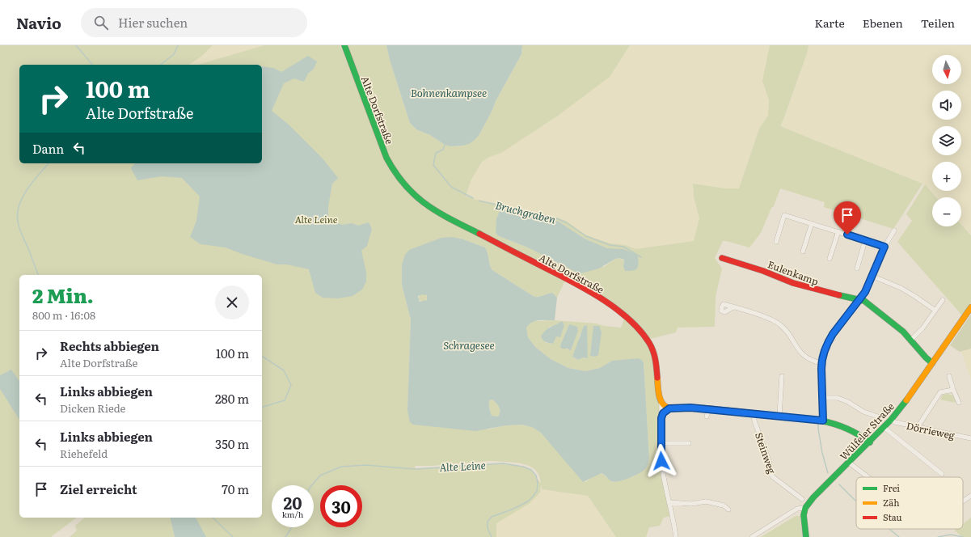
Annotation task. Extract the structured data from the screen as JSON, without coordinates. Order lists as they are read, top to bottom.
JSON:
{
  "streets": {
    "street": [
      "Alte Dorfstraße",
      "Eulenkamp",
      "Dörrieweg",
      "Wülfeler Straße",
      "Steinweg"
    ]
  },
  "crossings": [
    ["Dörrieweg", "Wülfeler Straße"]
  ],
  "water": [
    "Bohnenkampsee",
    "Bruchgraben",
    "Schragesee",
    "Alte Leine"
  ],
  "parks": ["Alte Leine"],
  "legend": ["Frei", "Zäh", "Stau"],
  "north": "bottom",
  "page": {
    "header": "Navio",
    "search": "Hier suchen",
    "nav": ["Karte", "Ebenen", "Teilen"],
    "map_buttons": ["+", "−"],
    "turn": ["100 m", "Alte Dorfstraße"],
    "then": "Dann",
    "heading": ["2 Min.", "800 m · 16:08"],
    "list": [
      {
        "name": "Rechts abbiegen",
        "note": "Alte Dorfstraße",
        "value": "100 m"
      },
      {
        "name": "Links abbiegen",
        "note": "Dicken Riede",
        "value": "280 m"
      },
      {
        "name": "Links abbiegen",
        "note": "Riehefeld",
        "value": "350 m"
      },
      {
        "name": "Ziel erreicht",
        "value": "70 m"
      }
    ],
    "speed": "20 km/h",
    "limit": "30"
  }
}
